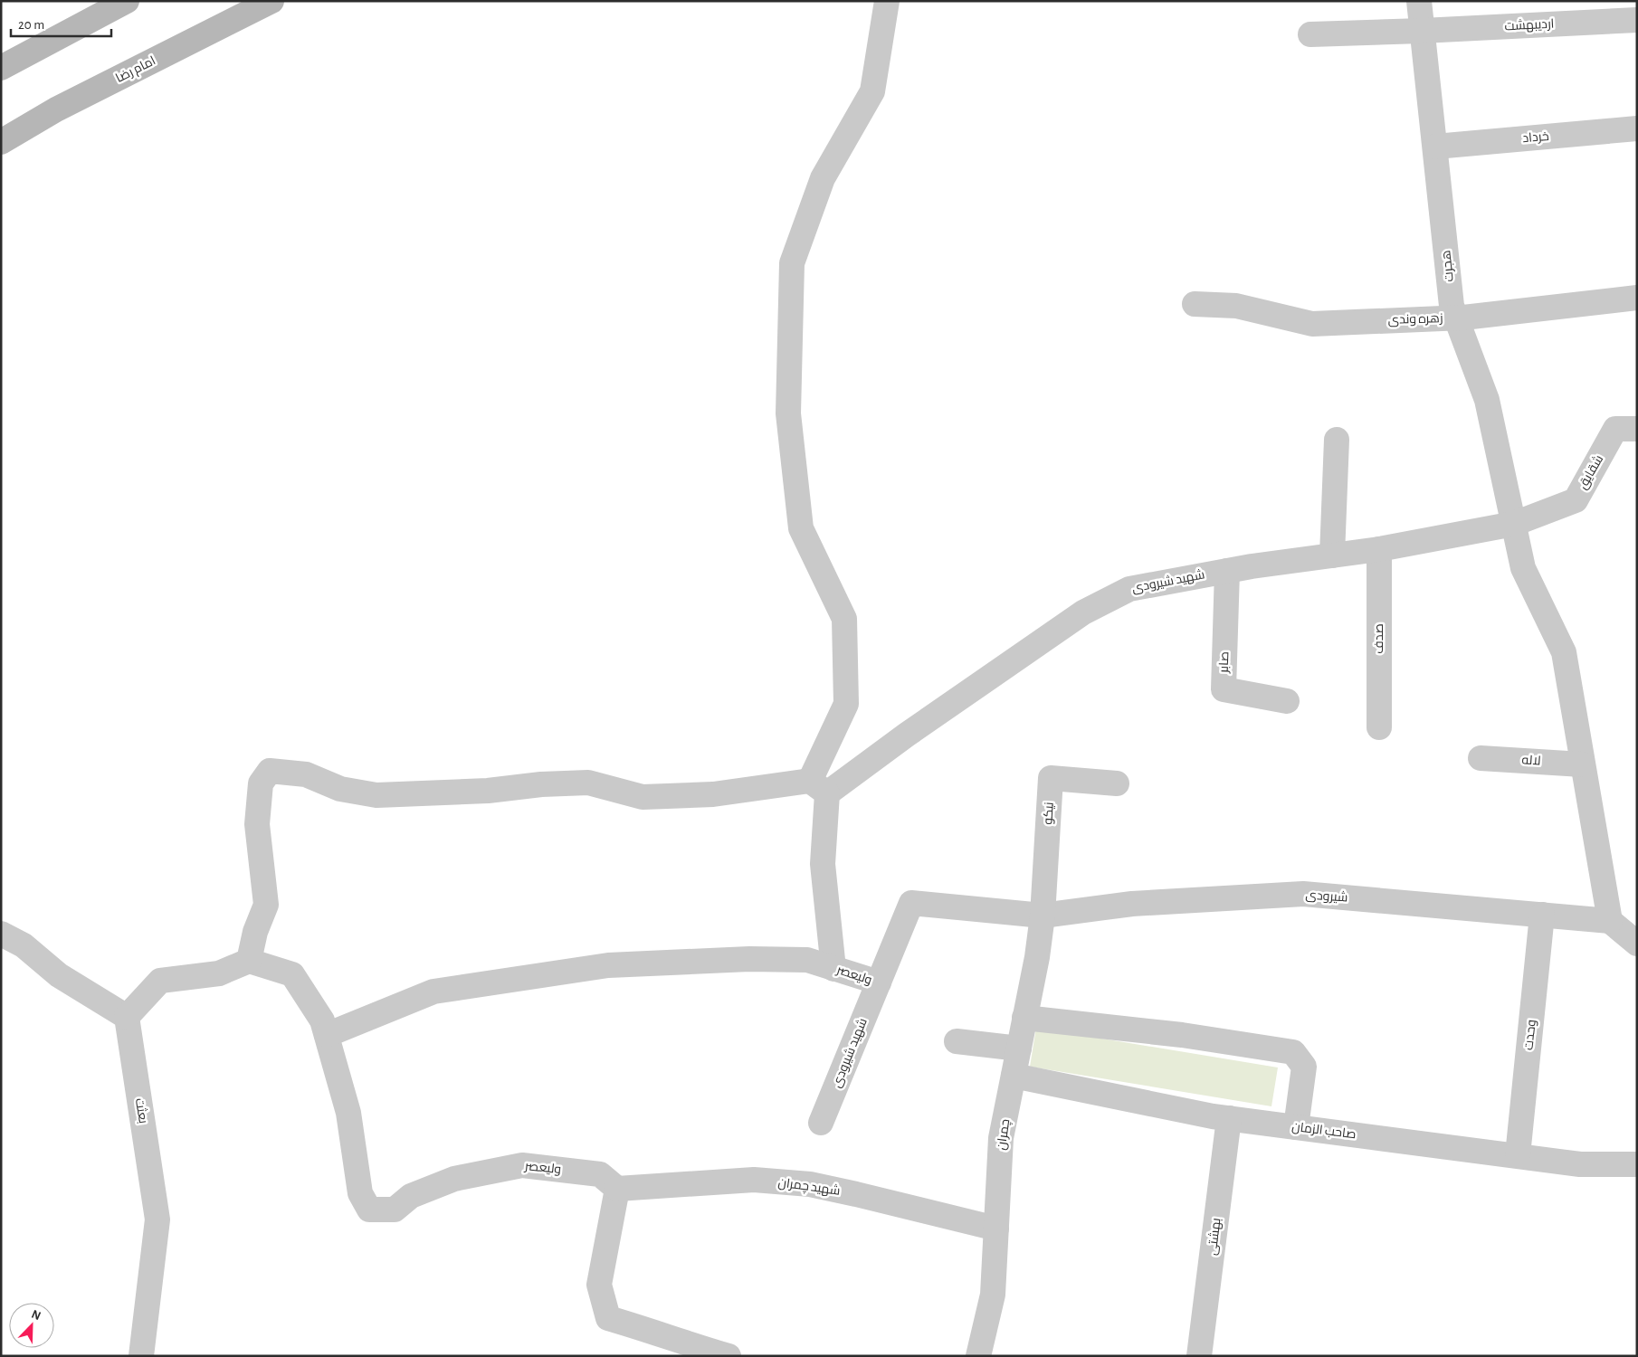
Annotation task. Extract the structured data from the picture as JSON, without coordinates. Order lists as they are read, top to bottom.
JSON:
{
  "streets": {
    "main road": ["امام رضا"],
    "street": [
      "اردیبهشت",
      "خرداد",
      "هجرت",
      "زهره وندی",
      "شقایق",
      "شهید شیرودی",
      "صدف",
      "صابر",
      "لاله",
      "نیکو",
      "شیرودی",
      "ولیعصر",
      "وحدت",
      "بعثت",
      "صاحب الزمان",
      "چمران",
      "شهید چمران",
      "بهشتی"
    ]
  },
  "crossings": [
    ["اردیبهشت", "هجرت"],
    ["خرداد", "هجرت"],
    ["هجرت", "زهره وندی"],
    ["هجرت", "شقایق"],
    ["هجرت", "شهید شیرودی"],
    ["هجرت", "لاله"],
    ["هجرت", "شیرودی"],
    ["شقایق", "شهید شیرودی"],
    ["شهید شیرودی", "صدف"],
    ["شهید شیرودی", "صابر"],
    ["شهید شیرودی", "شیرودی"],
    ["شهید شیرودی", "ولیعصر"],
    ["نیکو", "شیرودی"],
    ["نیکو", "چمران"],
    ["شیرودی", "ولیعصر"],
    ["شیرودی", "وحدت"],
    ["شیرودی", "چمران"],
    ["ولیعصر", "شهید چمران"],
    ["وحدت", "صاحب الزمان"],
    ["صاحب الزمان", "چمران"],
    ["صاحب الزمان", "بهشتی"],
    ["چمران", "شهید چمران"]
  ],
  "scale_bar": "20 m",
  "north": "top right"
}
